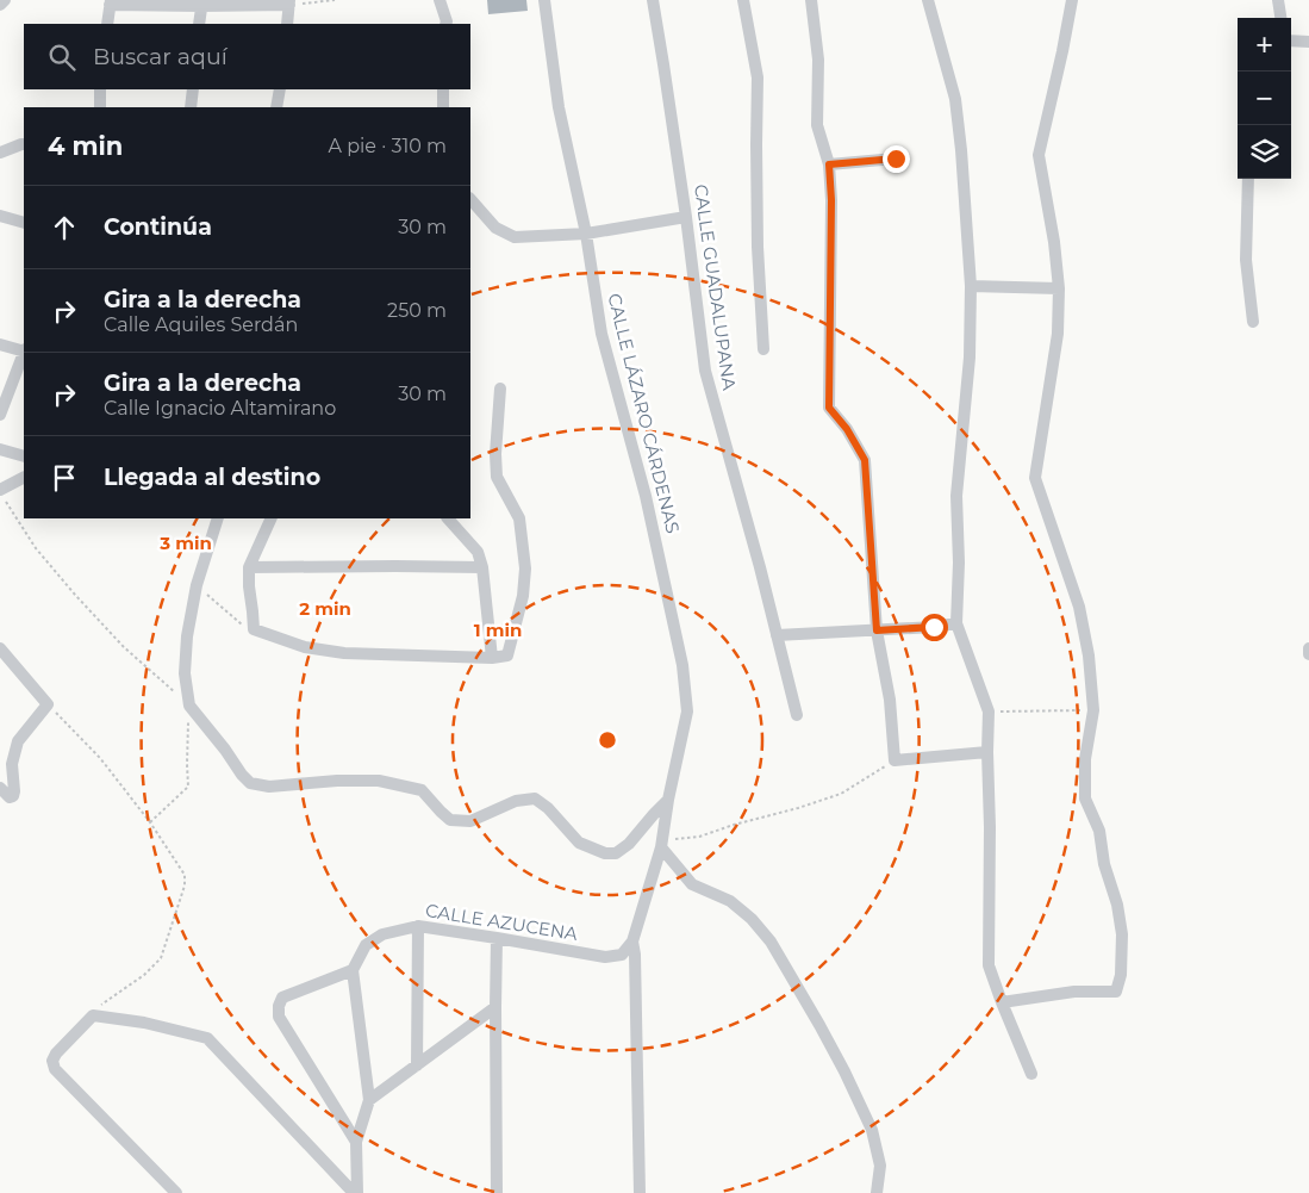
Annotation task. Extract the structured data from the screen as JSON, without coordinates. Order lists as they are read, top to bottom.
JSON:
{
  "streets": {
    "street": ["CALLE GUADALUPANA", "CALLE LÁZARO CÁRDENAS", "CALLE AZUCENA"]
  },
  "crossings": [
    ["CALLE LÁZARO CÁRDENAS", "CALLE AZUCENA"]
  ],
  "page": {
    "map_buttons": ["+", "−"],
    "search": "Buscar aquí",
    "heading": ["4 min", "A pie · 310 m"],
    "list": [
      ["Continúa", "30 m"],
      ["Gira a la derecha", "Calle Aquiles Serdán", "250 m"],
      ["Gira a la derecha", "Calle Ignacio Altamirano", "30 m"],
      "Llegada al destino"
    ]
  },
  "rings": ["3 min", "2 min", "1 min"]
}
